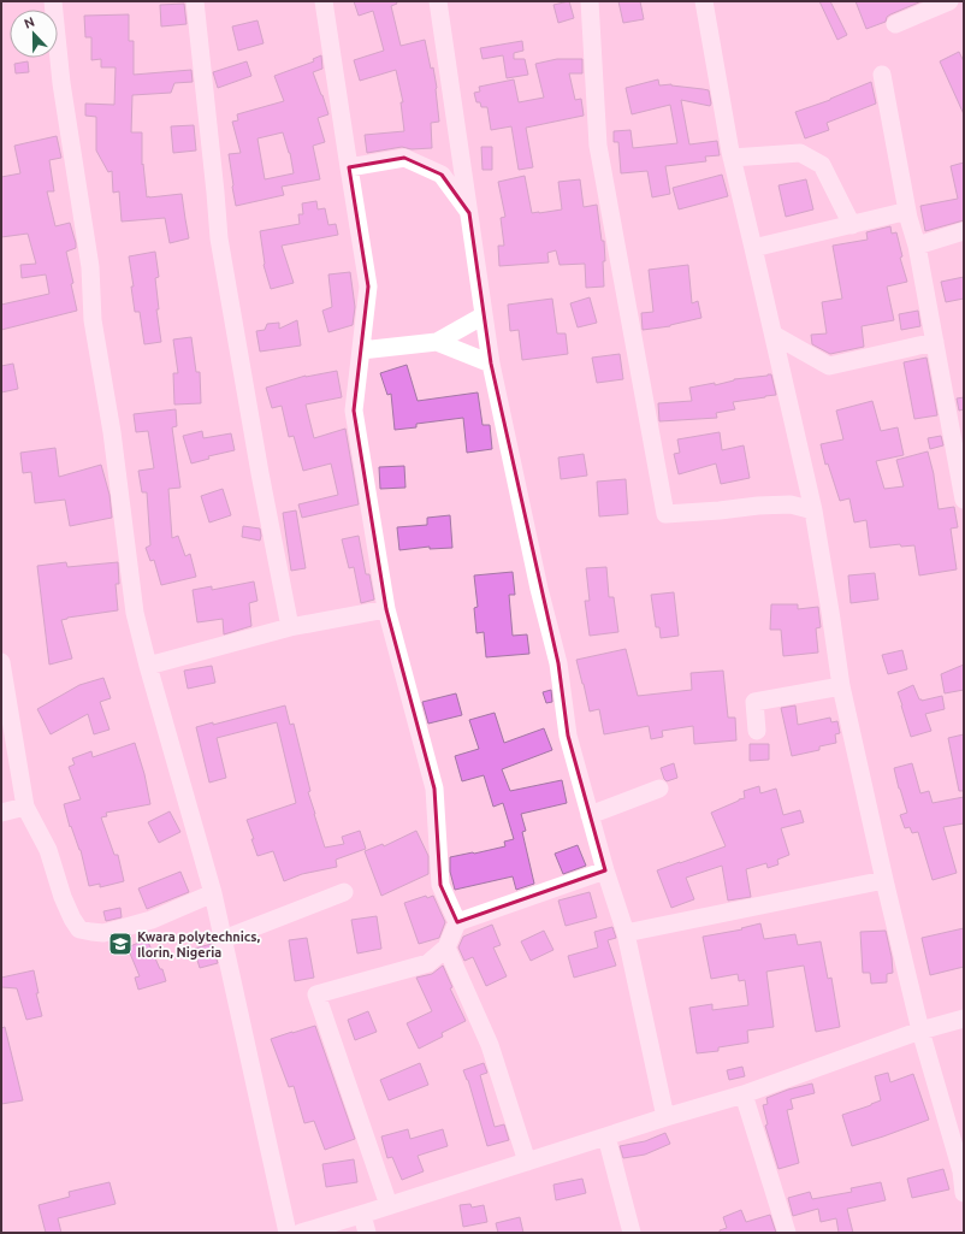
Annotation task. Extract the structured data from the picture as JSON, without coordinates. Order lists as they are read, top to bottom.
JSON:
{
  "places": {
    "school or university": ["Kwara polytechnics, Ilorin, Nigeria"]
  },
  "north": "top"
}
